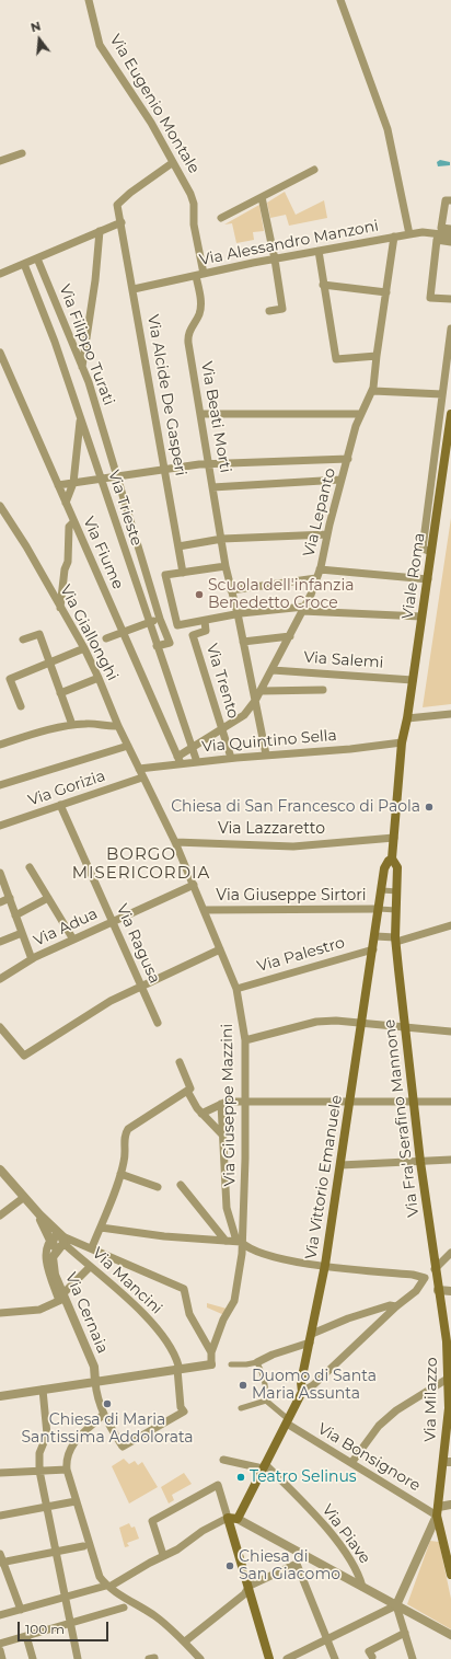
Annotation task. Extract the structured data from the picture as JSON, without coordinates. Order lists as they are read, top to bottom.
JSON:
{
  "streets": {
    "main road": [
      "Viale Roma",
      "Via Fra' Serafino Mannone",
      "Via Vittorio Emanuele",
      "Via Milazzo"
    ],
    "street": [
      "Via Eugenio Montale",
      "Via Alessandro Manzoni",
      "Via Filippo Turati",
      "Via Alcide De Gasperi",
      "Via Beati Morti",
      "Via Trieste",
      "Via Lepanto",
      "Via Fiume",
      "Via Giallonghi",
      "Via Salemi",
      "Via Trento",
      "Via Quintino Sella",
      "Via Gorizia",
      "Via Lazzaretto",
      "Via Giuseppe Sirtori",
      "Via Adua",
      "Via Ragusa",
      "Via Palestro",
      "Via Giuseppe Mazzini",
      "Via Mancini",
      "Via Cernaia",
      "Via Bonsignore",
      "Via Piave"
    ]
  },
  "crossings": [
    ["Via Eugenio Montale", "Via Alessandro Manzoni"],
    ["Via Eugenio Montale", "Via Alcide De Gasperi"],
    ["Via Eugenio Montale", "Via Beati Morti"],
    ["Via Alessandro Manzoni", "Via Alcide De Gasperi"],
    ["Via Alessandro Manzoni", "Via Beati Morti"],
    ["Via Filippo Turati", "Via Trieste"],
    ["Via Trieste", "Via Lepanto"],
    ["Via Trieste", "Via Quintino Sella"],
    ["Via Lepanto", "Via Fiume"],
    ["Via Lepanto", "Via Salemi"],
    ["Via Lepanto", "Via Trento"],
    ["Via Lepanto", "Via Quintino Sella"],
    ["Via Fiume", "Via Quintino Sella"],
    ["Viale Roma", "Via Salemi"],
    ["Viale Roma", "Via Quintino Sella"],
    ["Viale Roma", "Via Lazzaretto"],
    ["Viale Roma", "Via Fra' Serafino Mannone"],
    ["Viale Roma", "Via Vittorio Emanuele"],
    ["Via Giallonghi", "Via Quintino Sella"],
    ["Via Giallonghi", "Via Gorizia"],
    ["Via Giallonghi", "Via Giuseppe Mazzini"],
    ["Via Trento", "Via Quintino Sella"],
    ["Via Gorizia", "Via Ragusa"],
    ["Via Gorizia", "Via Giuseppe Mazzini"],
    ["Via Lazzaretto", "Via Giuseppe Mazzini"],
    ["Via Giuseppe Sirtori", "Via Giuseppe Mazzini"],
    ["Via Giuseppe Sirtori", "Via Vittorio Emanuele"],
    ["Via Adua", "Via Ragusa"],
    ["Via Adua", "Via Giuseppe Mazzini"],
    ["Via Palestro", "Via Giuseppe Mazzini"],
    ["Via Palestro", "Via Vittorio Emanuele"],
    ["Via Fra' Serafino Mannone", "Via Vittorio Emanuele"],
    ["Via Fra' Serafino Mannone", "Via Milazzo"],
    ["Via Mancini", "Via Cernaia"],
    ["Via Milazzo", "Via Bonsignore"]
  ],
  "districts": ["BORGO MISERICORDIA"],
  "places": [
    "Scuola dell'infanzia Benedetto Croce",
    "Chiesa di San Francesco di Paola",
    "Duomo di Santa Maria Assunta",
    "Chiesa di Maria Santissima Addolorata",
    "Teatro Selinus",
    "Chiesa di San Giacomo"
  ],
  "scale_bar": "100 m",
  "north": "top"
}
